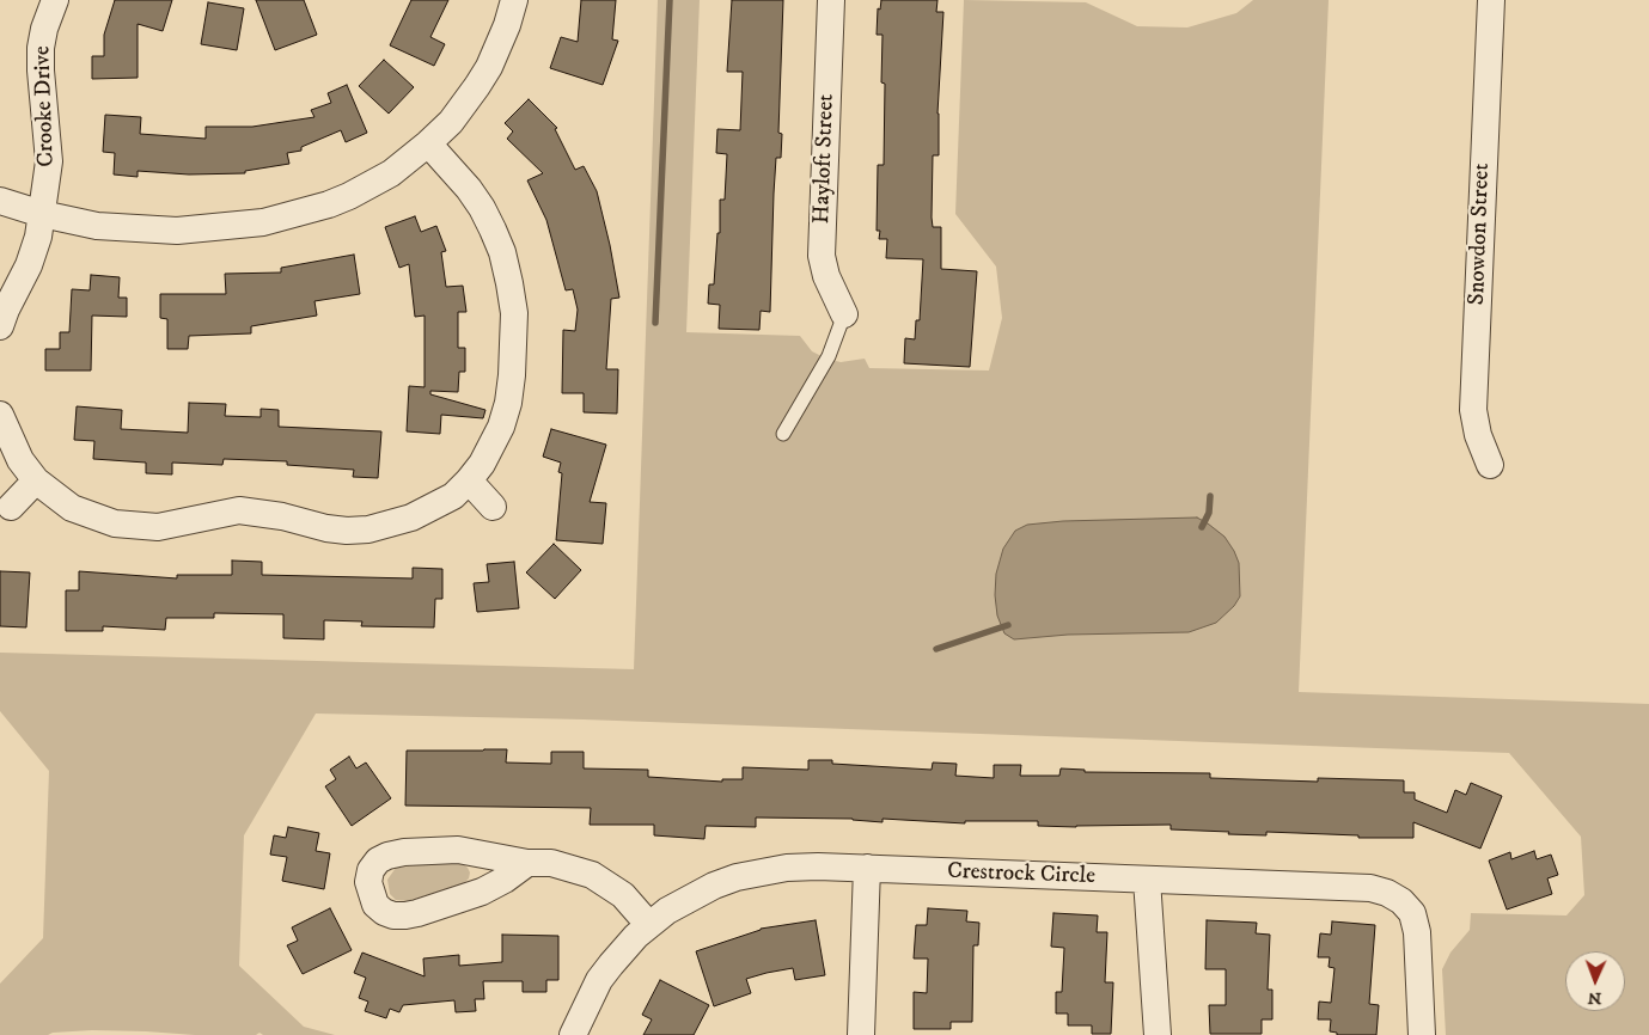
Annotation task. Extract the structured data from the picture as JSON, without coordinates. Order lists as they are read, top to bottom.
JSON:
{
  "streets": {
    "street": [
      "Crooke Drive",
      "Hayloft Street",
      "Snowdon Street",
      "Crestrock Circle"
    ]
  },
  "north": "bottom"
}
